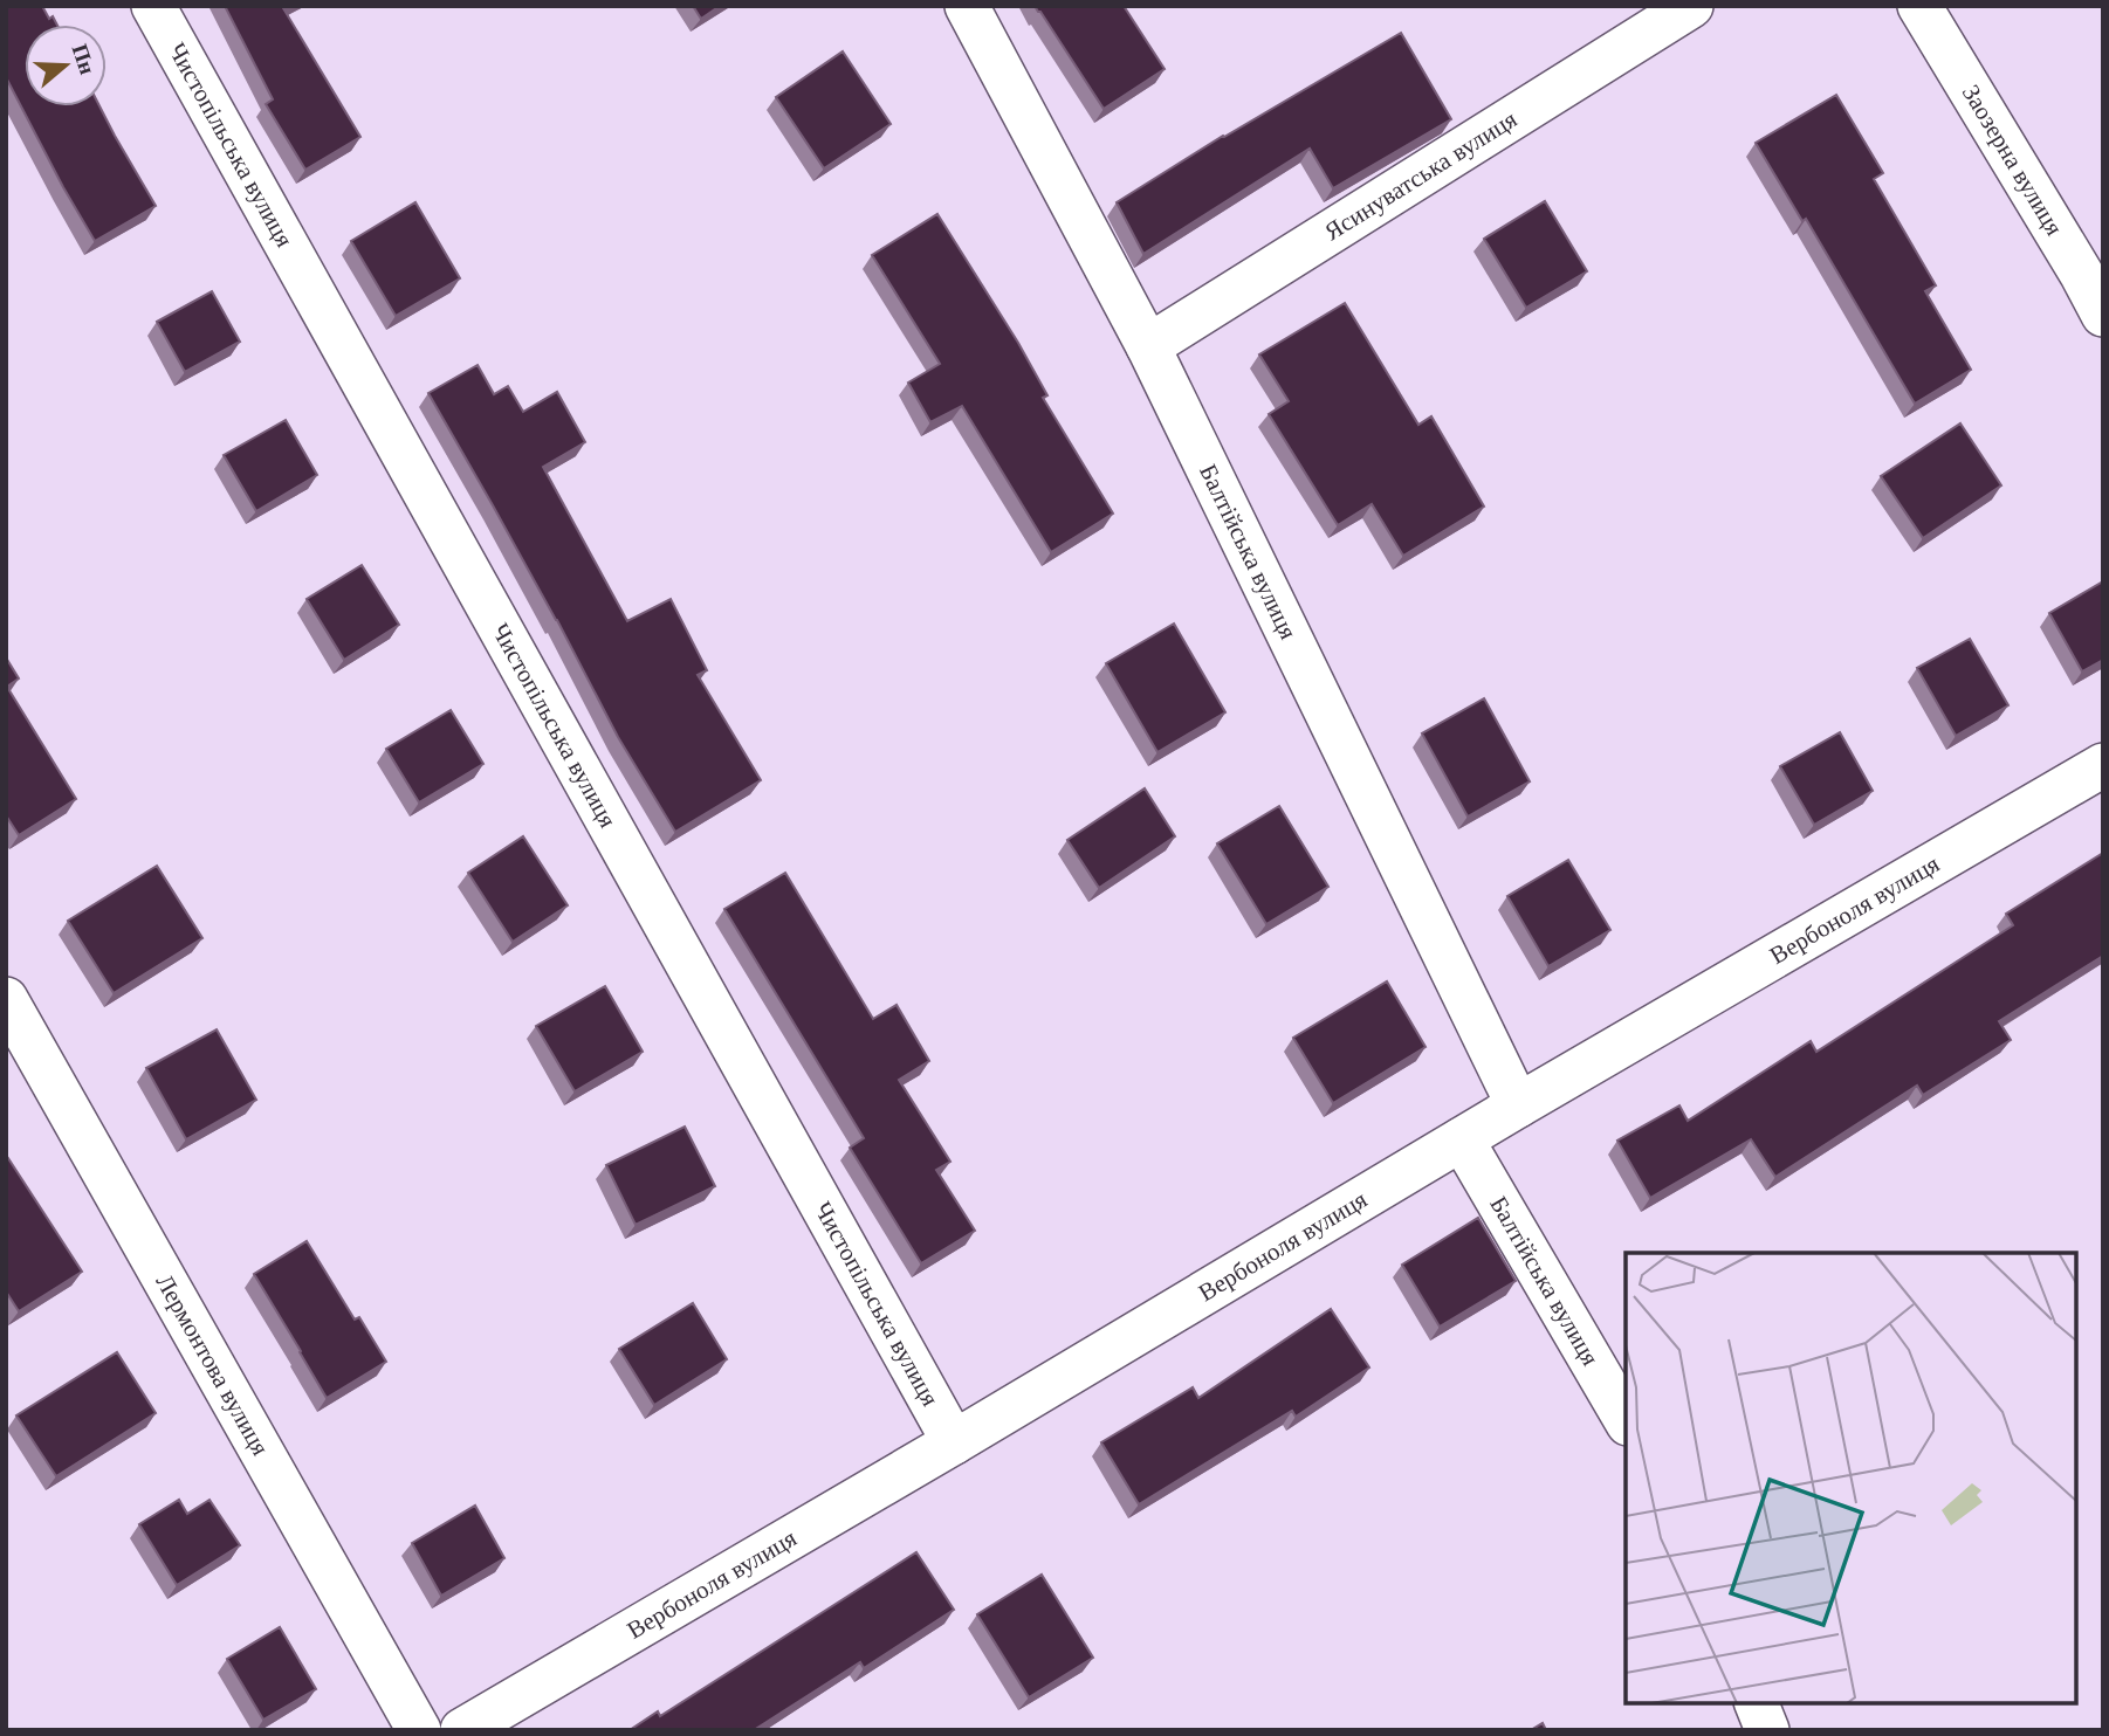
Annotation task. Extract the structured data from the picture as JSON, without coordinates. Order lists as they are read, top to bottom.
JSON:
{
  "streets": {
    "street": [
      "Чистопільська вулиця",
      "Заозерна вулиця",
      "Ясинуватська вулиця",
      "Балтійська вулиця",
      "Вербоноля вулиця",
      "Лермонтова вулиця"
    ]
  },
  "crossings": [
    ["Чистопільська вулиця", "Вербоноля вулиця"],
    ["Ясинуватська вулиця", "Балтійська вулиця"],
    ["Балтійська вулиця", "Вербоноля вулиця"]
  ],
  "north": "right"
}
